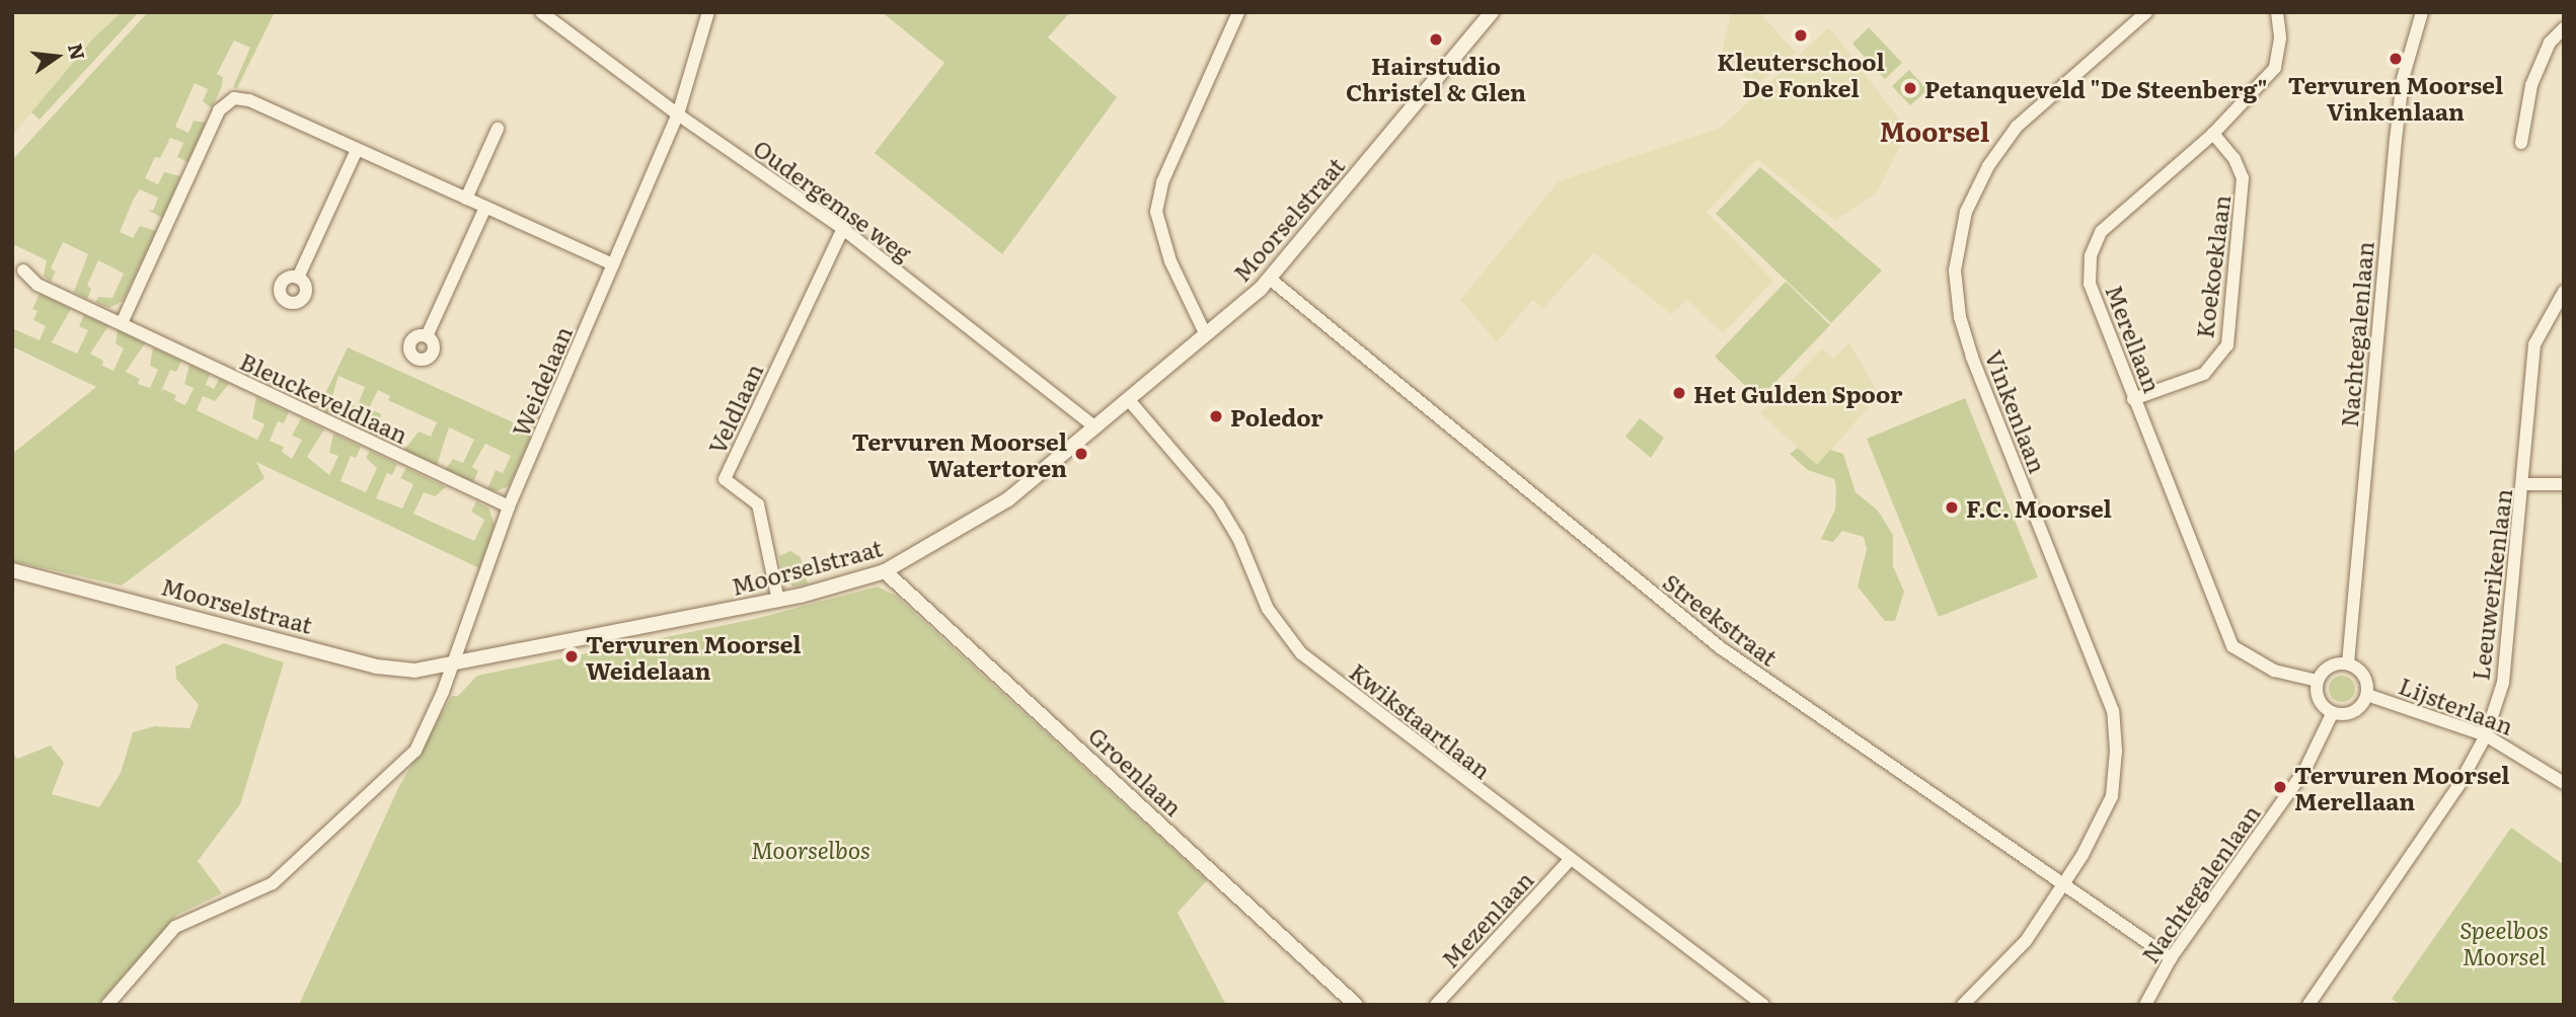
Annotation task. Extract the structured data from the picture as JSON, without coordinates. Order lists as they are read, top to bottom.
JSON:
{
  "streets": {
    "street": [
      "Oudergemse weg",
      "Moorselstraat",
      "Koekoeklaan",
      "Nachtegalenlaan",
      "Merellaan",
      "Weidelaan",
      "Bleuckeveldlaan",
      "Veldlaan",
      "Vinkenlaan",
      "Leeuwerikenlaan",
      "Streekstraat",
      "Lijsterlaan",
      "Kwikstaartlaan",
      "Groenlaan",
      "Mezenlaan"
    ]
  },
  "crossings": [
    ["Oudergemse weg", "Moorselstraat"],
    ["Oudergemse weg", "Weidelaan"],
    ["Oudergemse weg", "Veldlaan"],
    ["Moorselstraat", "Weidelaan"],
    ["Moorselstraat", "Veldlaan"],
    ["Moorselstraat", "Streekstraat"],
    ["Moorselstraat", "Kwikstaartlaan"],
    ["Moorselstraat", "Groenlaan"],
    ["Koekoeklaan", "Merellaan"],
    ["Nachtegalenlaan", "Merellaan"],
    ["Nachtegalenlaan", "Streekstraat"],
    ["Nachtegalenlaan", "Lijsterlaan"],
    ["Merellaan", "Lijsterlaan"],
    ["Weidelaan", "Bleuckeveldlaan"],
    ["Vinkenlaan", "Streekstraat"],
    ["Leeuwerikenlaan", "Lijsterlaan"],
    ["Kwikstaartlaan", "Mezenlaan"]
  ],
  "districts": ["Moorsel"],
  "parks": ["Moorselbos", "Speelbos Moorsel"],
  "places": [
    "Kleuterschool De Fonkel",
    "Hairstudio Christel & Glen",
    "Tervuren Moorsel Vinkenlaan",
    "Petanqueveld \"De Steenberg\"",
    "Het Gulden Spoor",
    "Poledor",
    "Tervuren Moorsel Watertoren",
    "F.C. Moorsel",
    "Tervuren Moorsel Weidelaan",
    "Tervuren Moorsel Merellaan"
  ],
  "north": "right"
}
